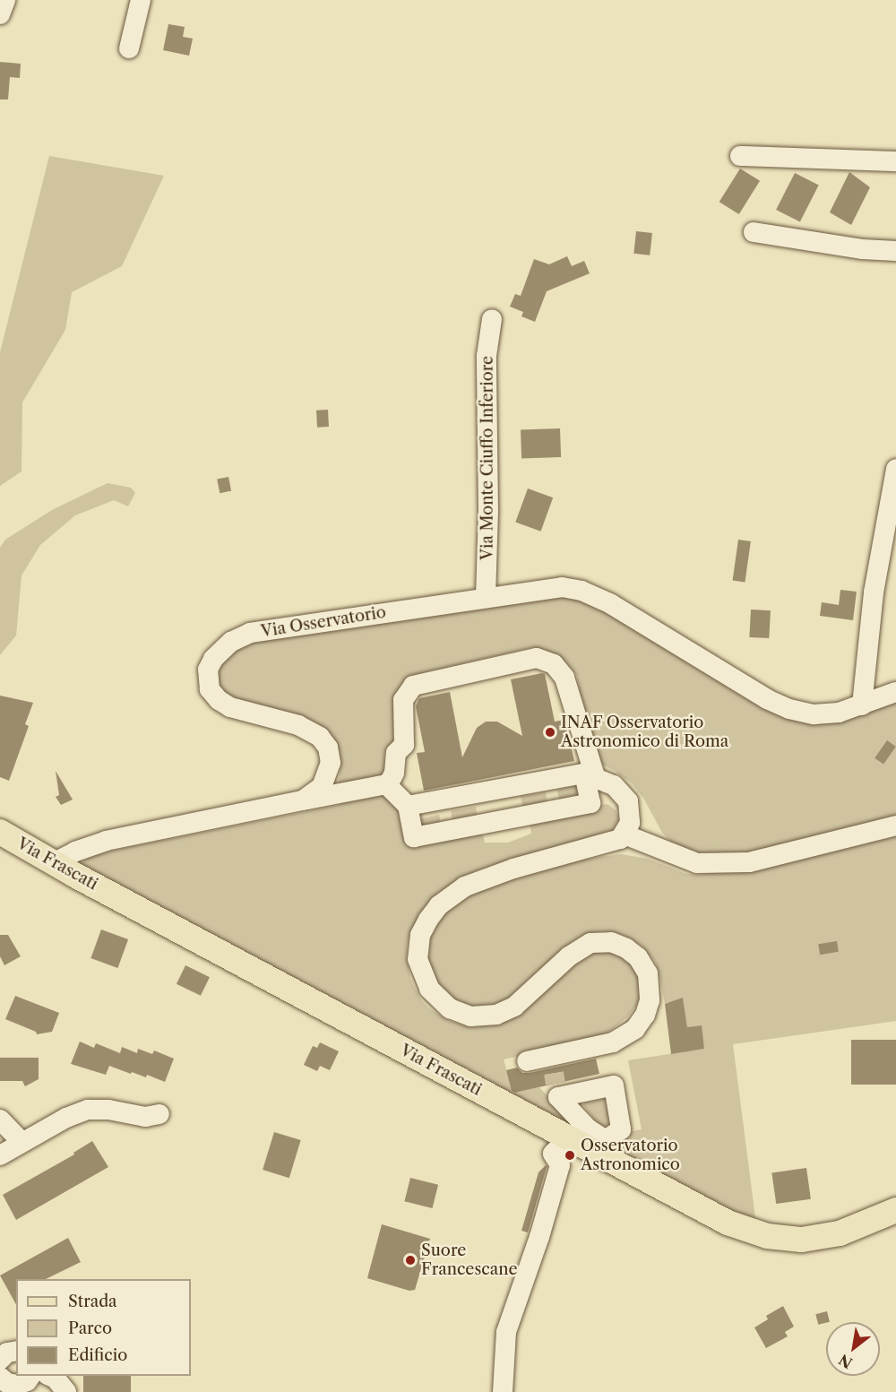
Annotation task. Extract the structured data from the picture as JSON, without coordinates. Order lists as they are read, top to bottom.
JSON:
{
  "streets": {
    "main road": ["Via Frascati"],
    "street": ["Via Monte Ciuffo Inferiore", "Via Osservatorio"]
  },
  "crossings": [
    ["Via Monte Ciuffo Inferiore", "Via Osservatorio"],
    ["Via Osservatorio", "Via Frascati"]
  ],
  "places": ["INAF Osservatorio Astronomico di Roma", "Osservatorio Astronomico", "Suore Francescane"],
  "legend": ["Strada", "Parco", "Edificio"],
  "north": "bottom left"
}
